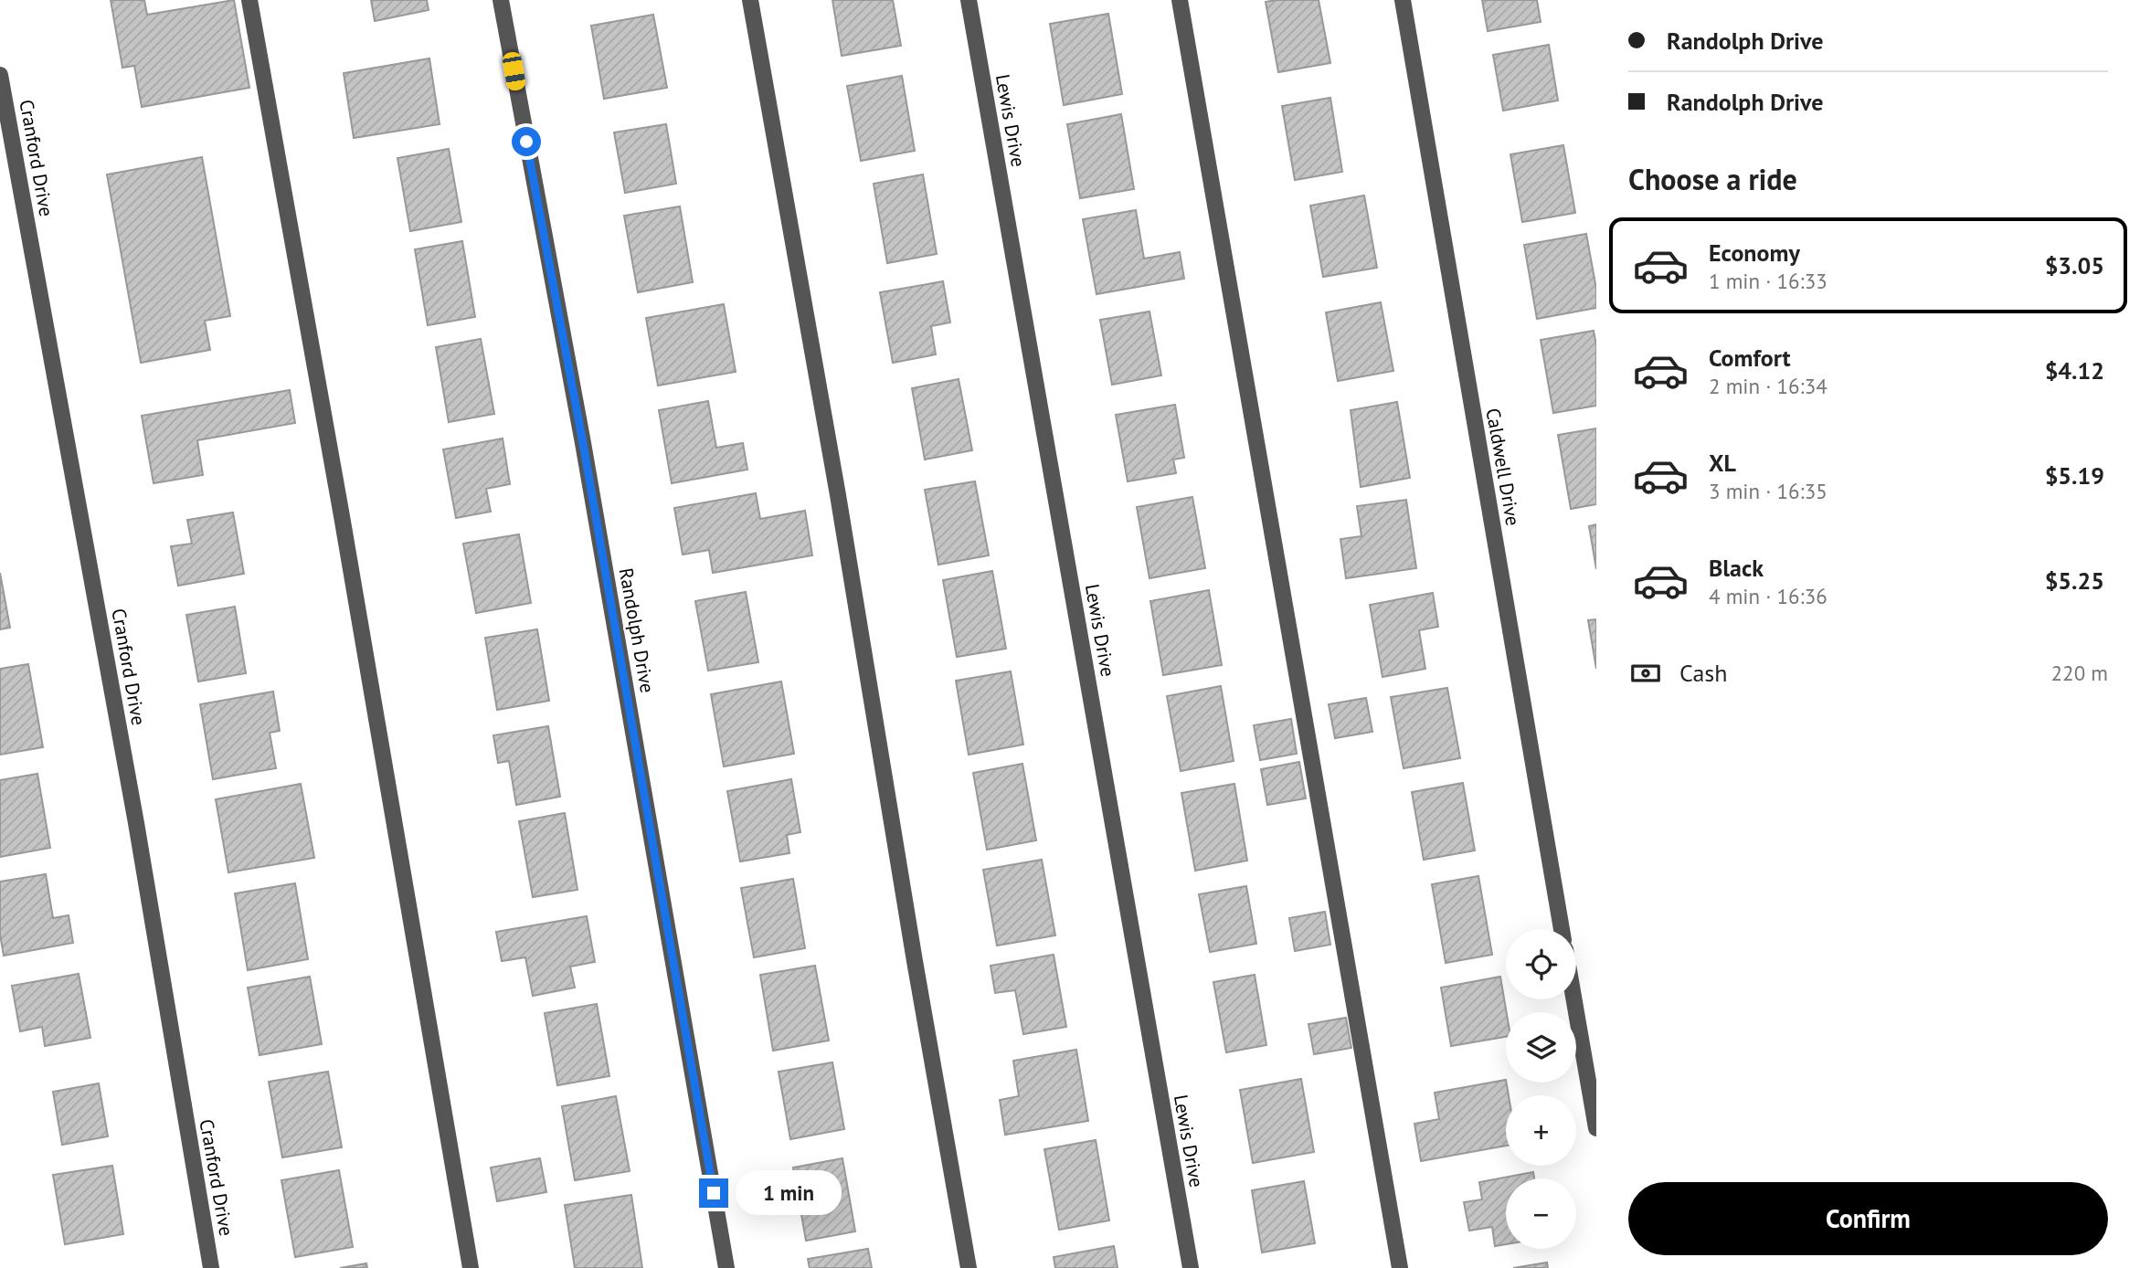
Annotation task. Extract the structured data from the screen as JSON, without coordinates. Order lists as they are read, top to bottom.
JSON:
{
  "streets": {
    "street": [
      "Lewis Drive",
      "Cranford Drive",
      "Caldwell Drive",
      "Randolph Drive"
    ]
  },
  "page": {
    "banner": ["Randolph Drive", "Randolph Drive"],
    "heading": "Choose a ride",
    "list": [
      {
        "name": "Economy",
        "note": "1 min · 16:33",
        "value": "$3.05"
      },
      {
        "name": "Comfort",
        "note": "2 min · 16:34",
        "value": "$4.12"
      },
      {
        "name": "XL",
        "note": "3 min · 16:35",
        "value": "$5.19"
      },
      {
        "name": "Black",
        "note": "4 min · 16:36",
        "value": "$5.25"
      }
    ],
    "pay": ["Cash", "220 m"],
    "map_buttons": ["+", "−"],
    "buttons": "Confirm",
    "bubble": "1 min"
  }
}
